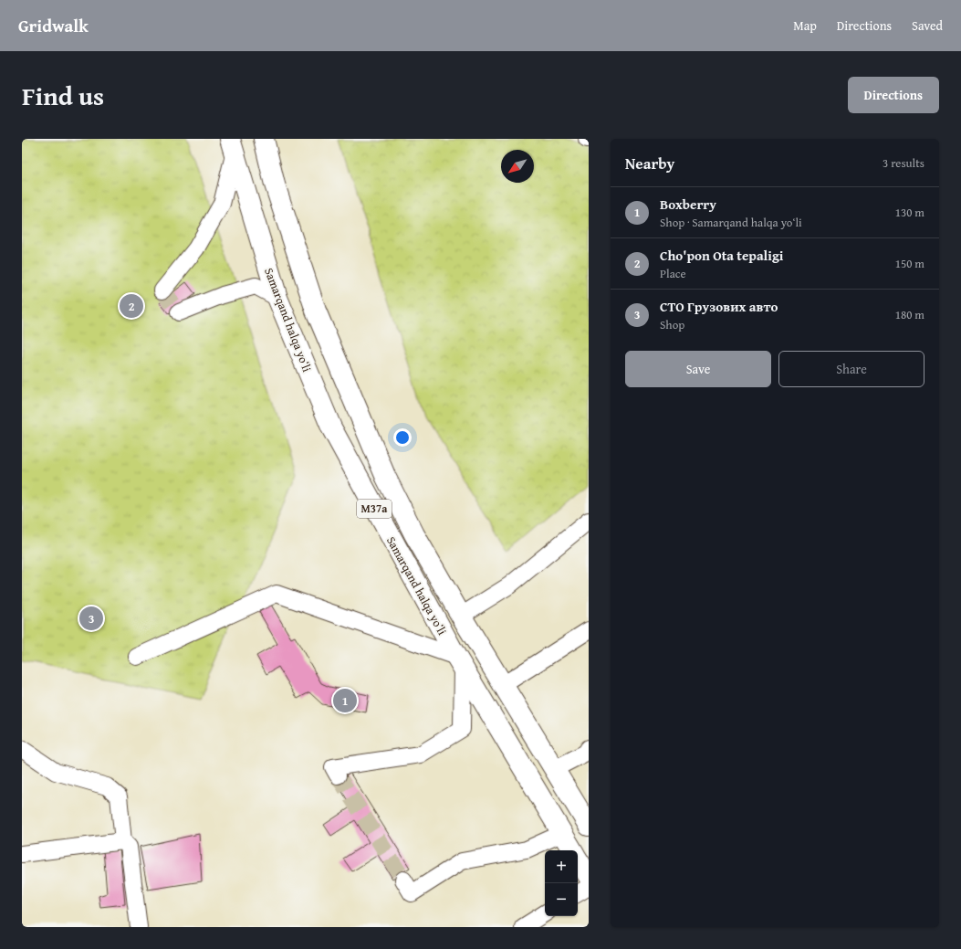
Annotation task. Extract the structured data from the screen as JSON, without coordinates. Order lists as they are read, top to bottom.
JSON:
{
  "streets": {
    "highway": ["Samarqand halqa yoʻli", "M37a"]
  },
  "north": "bottom left",
  "page": {
    "header": "Gridwalk",
    "nav": ["Map", "Directions", "Saved"],
    "title": "Find us",
    "buttons": [
      "Directions",
      ["Save", "Share"]
    ],
    "heading": ["Nearby", "3 results"],
    "list": [
      {
        "mark": "1",
        "name": "Boxberry",
        "note": "Shop · Samarqand halqa yoʻli",
        "value": "130 m"
      },
      {
        "mark": "2",
        "name": "Cho'pon Ota tepaligi",
        "note": "Place",
        "value": "150 m"
      },
      {
        "mark": "3",
        "name": "СТО Грузових авто",
        "note": "Shop",
        "value": "180 m"
      }
    ],
    "pins": ["2", "3", "1"],
    "map_buttons": ["+", "−"]
  }
}
